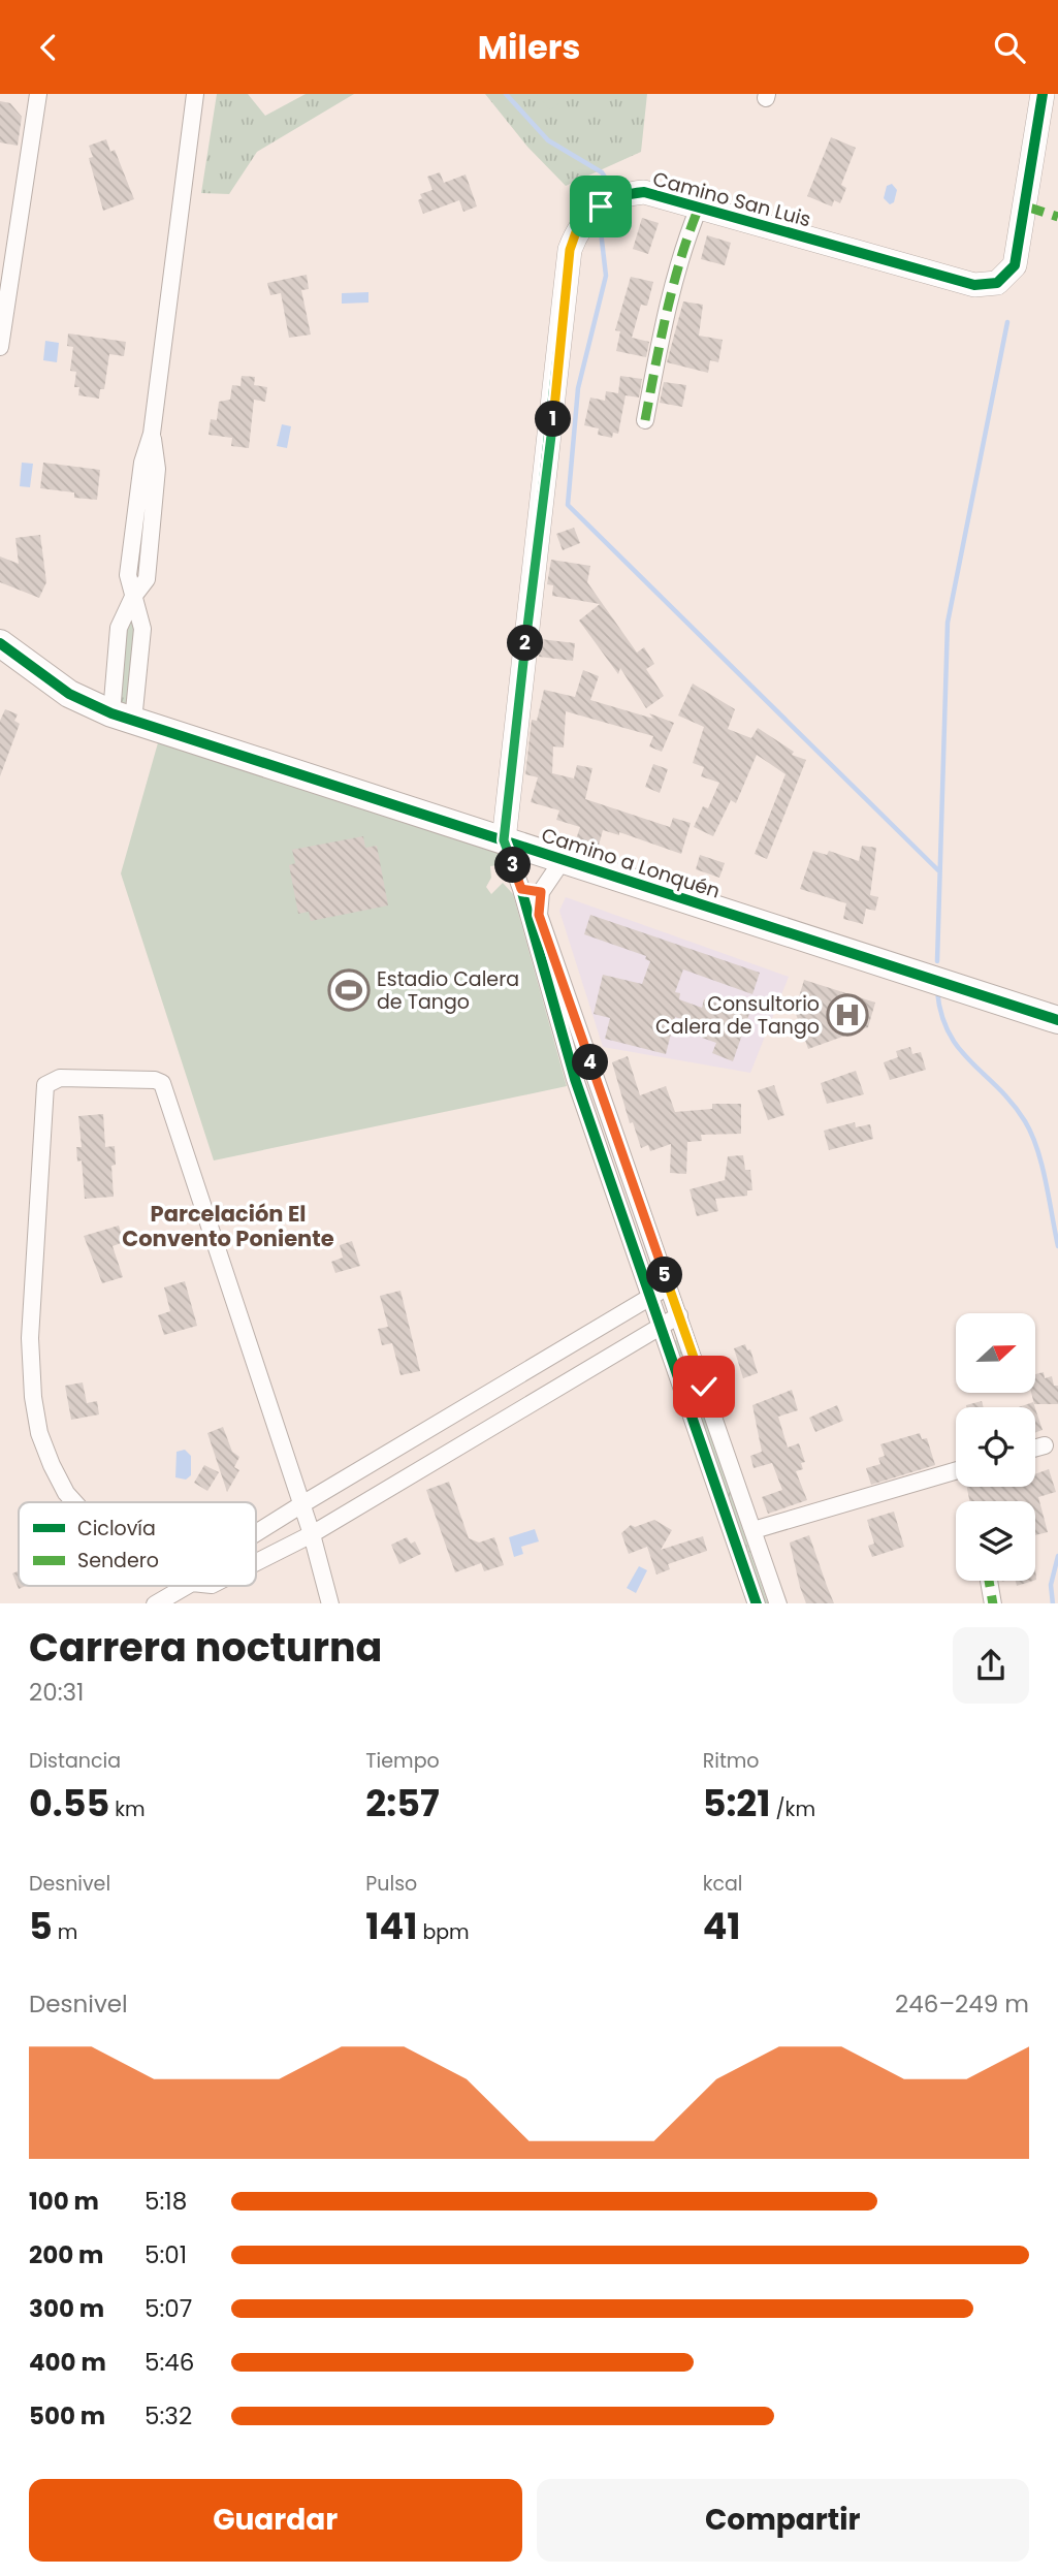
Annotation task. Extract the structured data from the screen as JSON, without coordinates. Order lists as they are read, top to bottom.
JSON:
{
  "streets": {
    "main road": ["Camino a Lonquén"],
    "street": ["Camino San Luis"]
  },
  "crossings": [
    ["Camino San Luis", "Camino a Lonquén"]
  ],
  "districts": ["Parcelación El Convento Poniente"],
  "places": {
    "sports": ["Estadio Calera de Tango"],
    "hospital": ["Consultorio Calera de Tango"]
  },
  "legend": ["Ciclovía", "Sendero"],
  "north": "right",
  "page": {
    "header": "Milers",
    "pins": [
      "1",
      "2",
      "3",
      "4",
      "5"
    ],
    "heading": ["Carrera nocturna", "20:31"],
    "stats": [
      ["Distancia", "0.55 km"],
      ["Tiempo", "2:57"],
      ["Ritmo", "5:21 /km"],
      ["Desnivel", "5 m"],
      ["Pulso", "141 bpm"],
      ["kcal", "41"]
    ],
    "chart": ["Desnivel", "246–249 m"],
    "list": [
      {
        "name": "100 m",
        "note": "5:18"
      },
      {
        "name": "200 m",
        "note": "5:01"
      },
      {
        "name": "300 m",
        "note": "5:07"
      },
      {
        "name": "400 m",
        "note": "5:46"
      },
      {
        "name": "500 m",
        "note": "5:32"
      }
    ],
    "buttons": ["Guardar", "Compartir"]
  }
}
